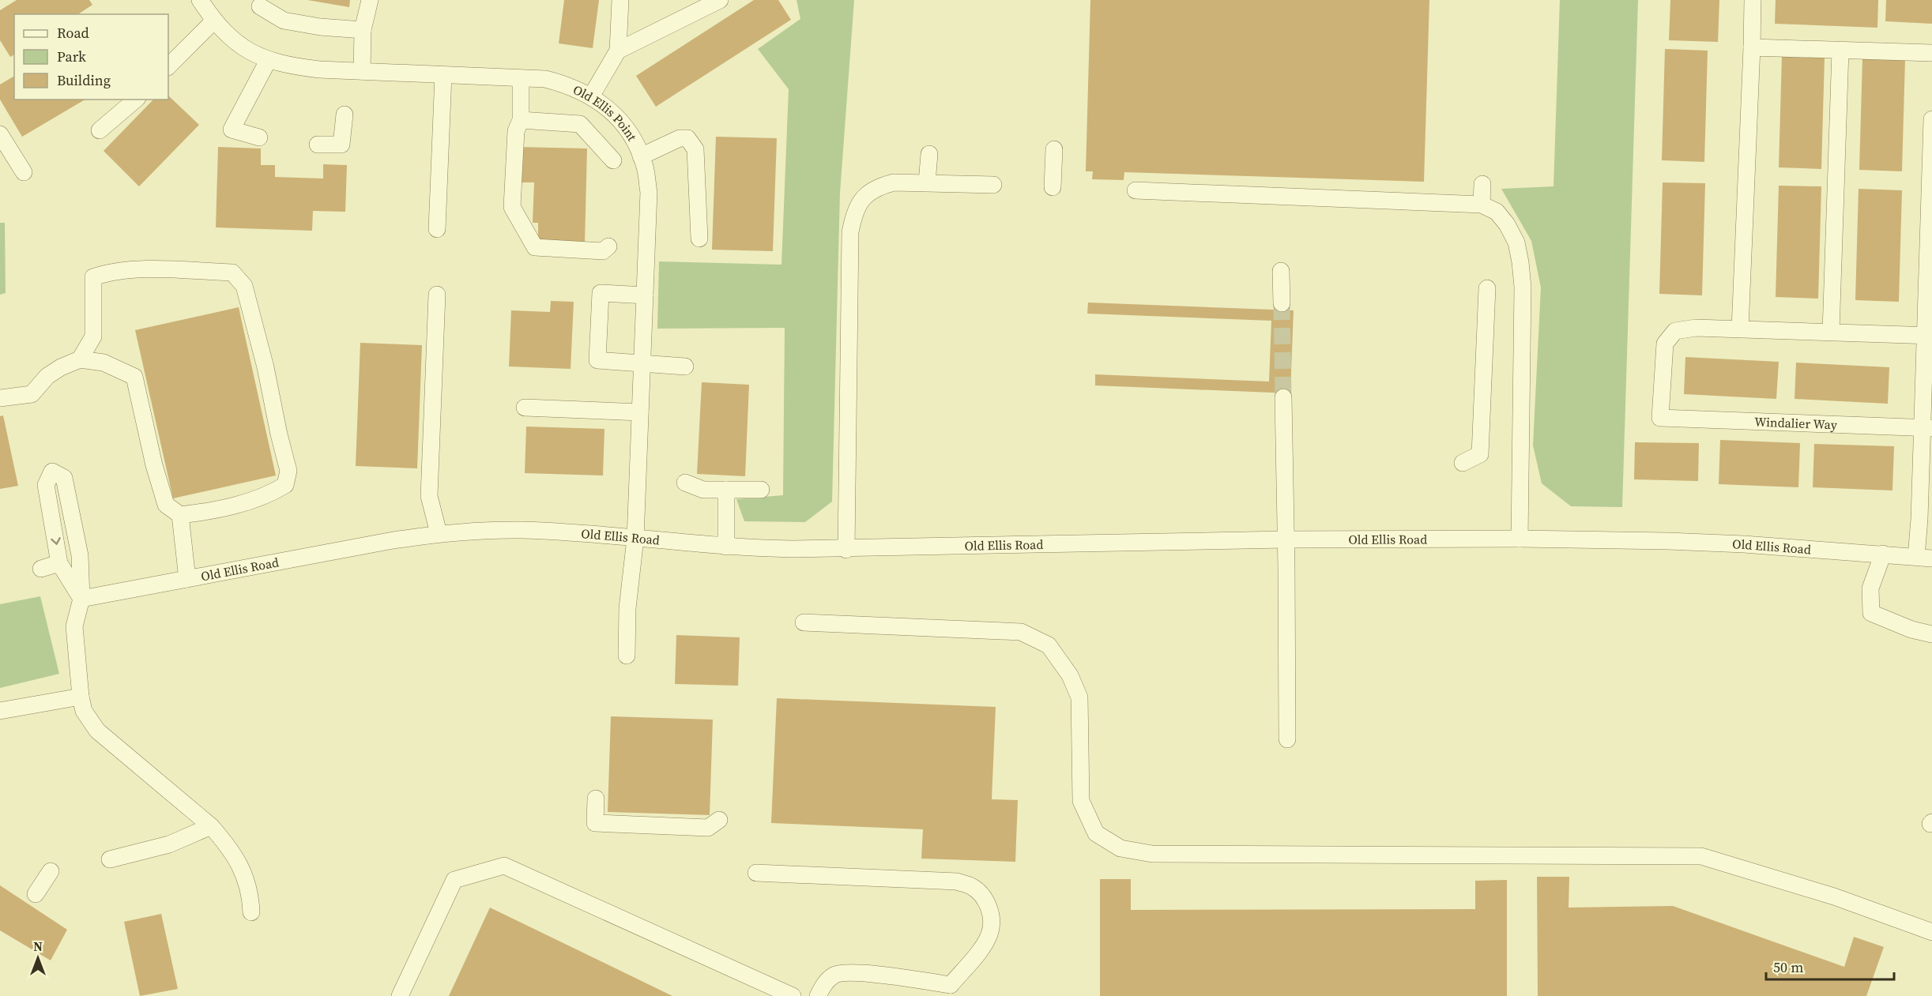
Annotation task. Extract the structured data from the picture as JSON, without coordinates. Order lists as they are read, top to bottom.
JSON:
{
  "streets": {
    "street": ["Old Ellis Point", "Windalier Way", "Old Ellis Road"]
  },
  "crossings": [
    ["Old Ellis Point", "Old Ellis Road"]
  ],
  "legend": ["Road", "Park", "Building"],
  "scale_bar": "50 m",
  "north": "top"
}
